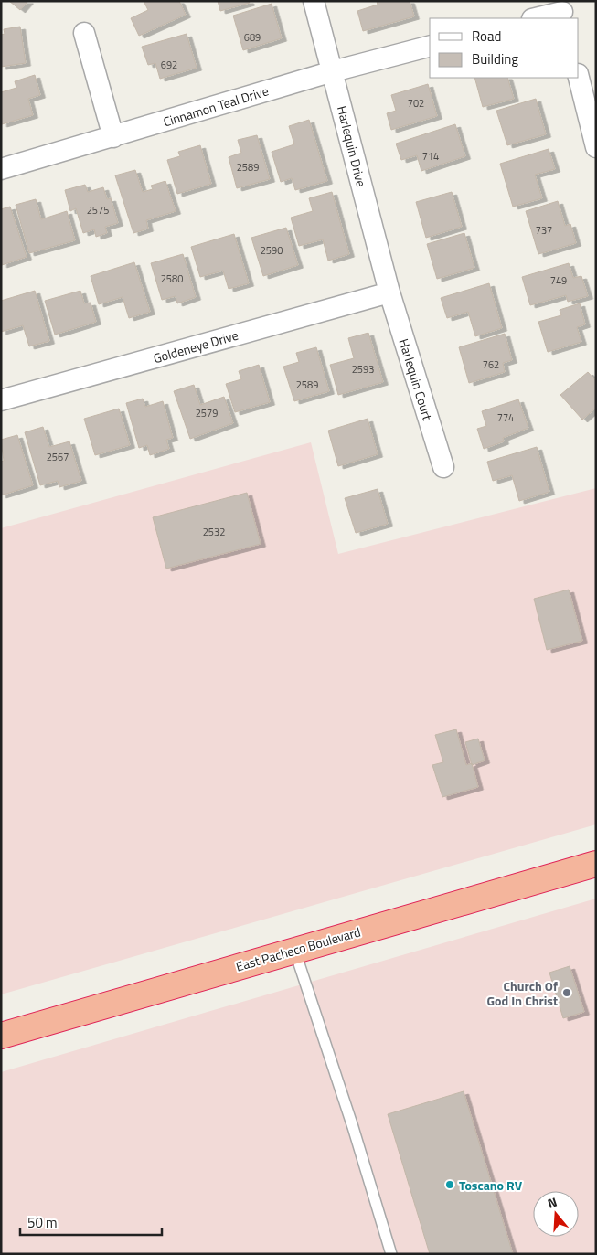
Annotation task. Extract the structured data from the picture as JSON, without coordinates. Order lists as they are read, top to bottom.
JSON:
{
  "streets": {
    "highway": ["East Pacheco Boulevard"],
    "street": [
      "Cinnamon Teal Drive",
      "Harlequin Drive",
      "Goldeneye Drive",
      "Harlequin Court"
    ]
  },
  "crossings": [
    ["Cinnamon Teal Drive", "Harlequin Drive"],
    ["Harlequin Drive", "Goldeneye Drive"],
    ["Harlequin Drive", "Harlequin Court"],
    ["Goldeneye Drive", "Harlequin Court"]
  ],
  "places": ["Church Of God In Christ", "Toscano RV"],
  "house_numbers": [
    "689",
    "692",
    "702",
    "714",
    "2589",
    "2575",
    "737",
    "2590",
    "2580",
    "749",
    "762",
    "2593",
    "2589",
    "2579",
    "774",
    "2567",
    "2532"
  ],
  "legend": ["Road", "Building"],
  "scale_bar": "50 m",
  "north": "top"
}
